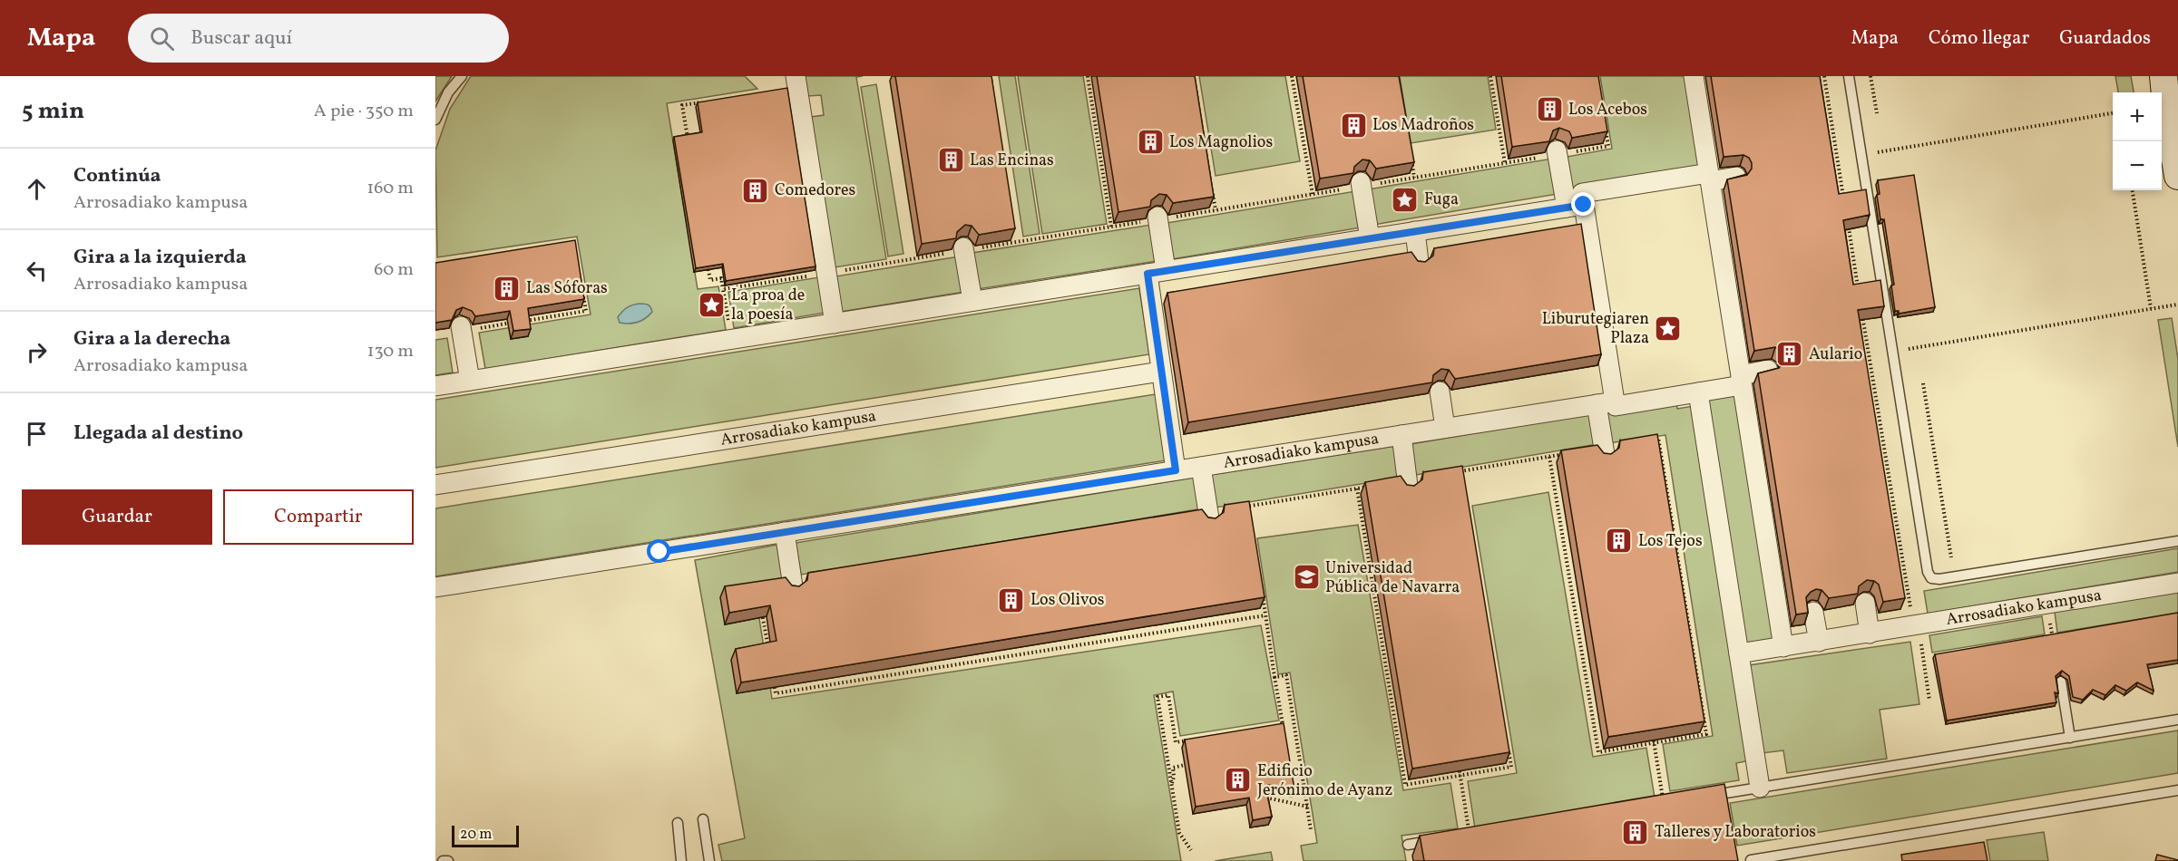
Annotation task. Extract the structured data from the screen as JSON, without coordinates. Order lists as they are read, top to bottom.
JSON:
{
  "streets": {
    "street": ["Arrosadiako kampusa"]
  },
  "places": {
    "building": [
      "Los Acebos",
      "Los Madroños",
      "Los Magnolios",
      "Las Encinas",
      "Comedores",
      "Las Sóforas",
      "Aulario",
      "Los Tejos",
      "Los Olivos",
      "Edificio Jerónimo de Ayanz",
      "Talleres y Laboratorios"
    ],
    "place": ["Fuga", "La proa de la poesía", "Liburutegiaren Plaza"],
    "school or university": ["Universidad Pública de Navarra"]
  },
  "scale_bar": "20 m",
  "page": {
    "header": "Mapa",
    "search": "Buscar aquí",
    "nav": ["Mapa", "Cómo llegar", "Guardados"],
    "heading": ["5 min", "A pie · 350 m"],
    "map_buttons": ["+", "−"],
    "list": [
      ["Continúa", "Arrosadiako kampusa", "160 m"],
      ["Gira a la izquierda", "Arrosadiako kampusa", "60 m"],
      ["Gira a la derecha", "Arrosadiako kampusa", "130 m"],
      "Llegada al destino"
    ],
    "buttons": ["Guardar", "Compartir"],
    "scale": "20 m"
  }
}
